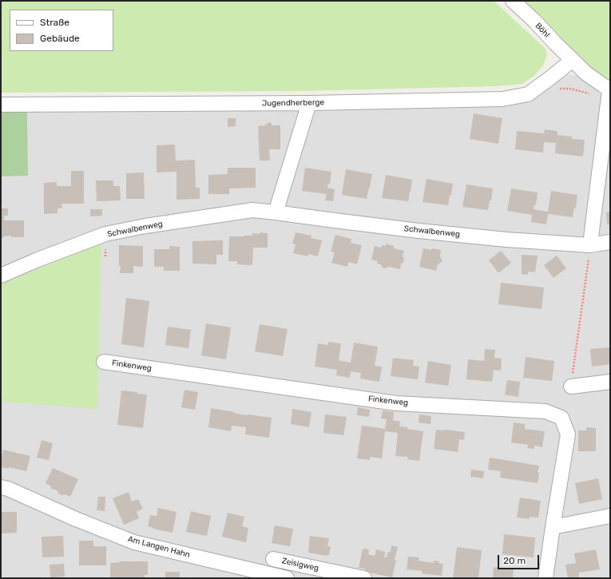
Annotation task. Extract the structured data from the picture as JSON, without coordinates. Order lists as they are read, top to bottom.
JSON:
{
  "streets": {
    "street": [
      "Böhl",
      "Jugendherberge",
      "Schwalbenweg",
      "Finkenweg",
      "Am Langen Hahn",
      "Zeisigweg"
    ]
  },
  "crossings": [
    ["Böhl", "Jugendherberge"]
  ],
  "legend": ["Straße", "Gebäude"],
  "scale_bar": "20 m"
}
